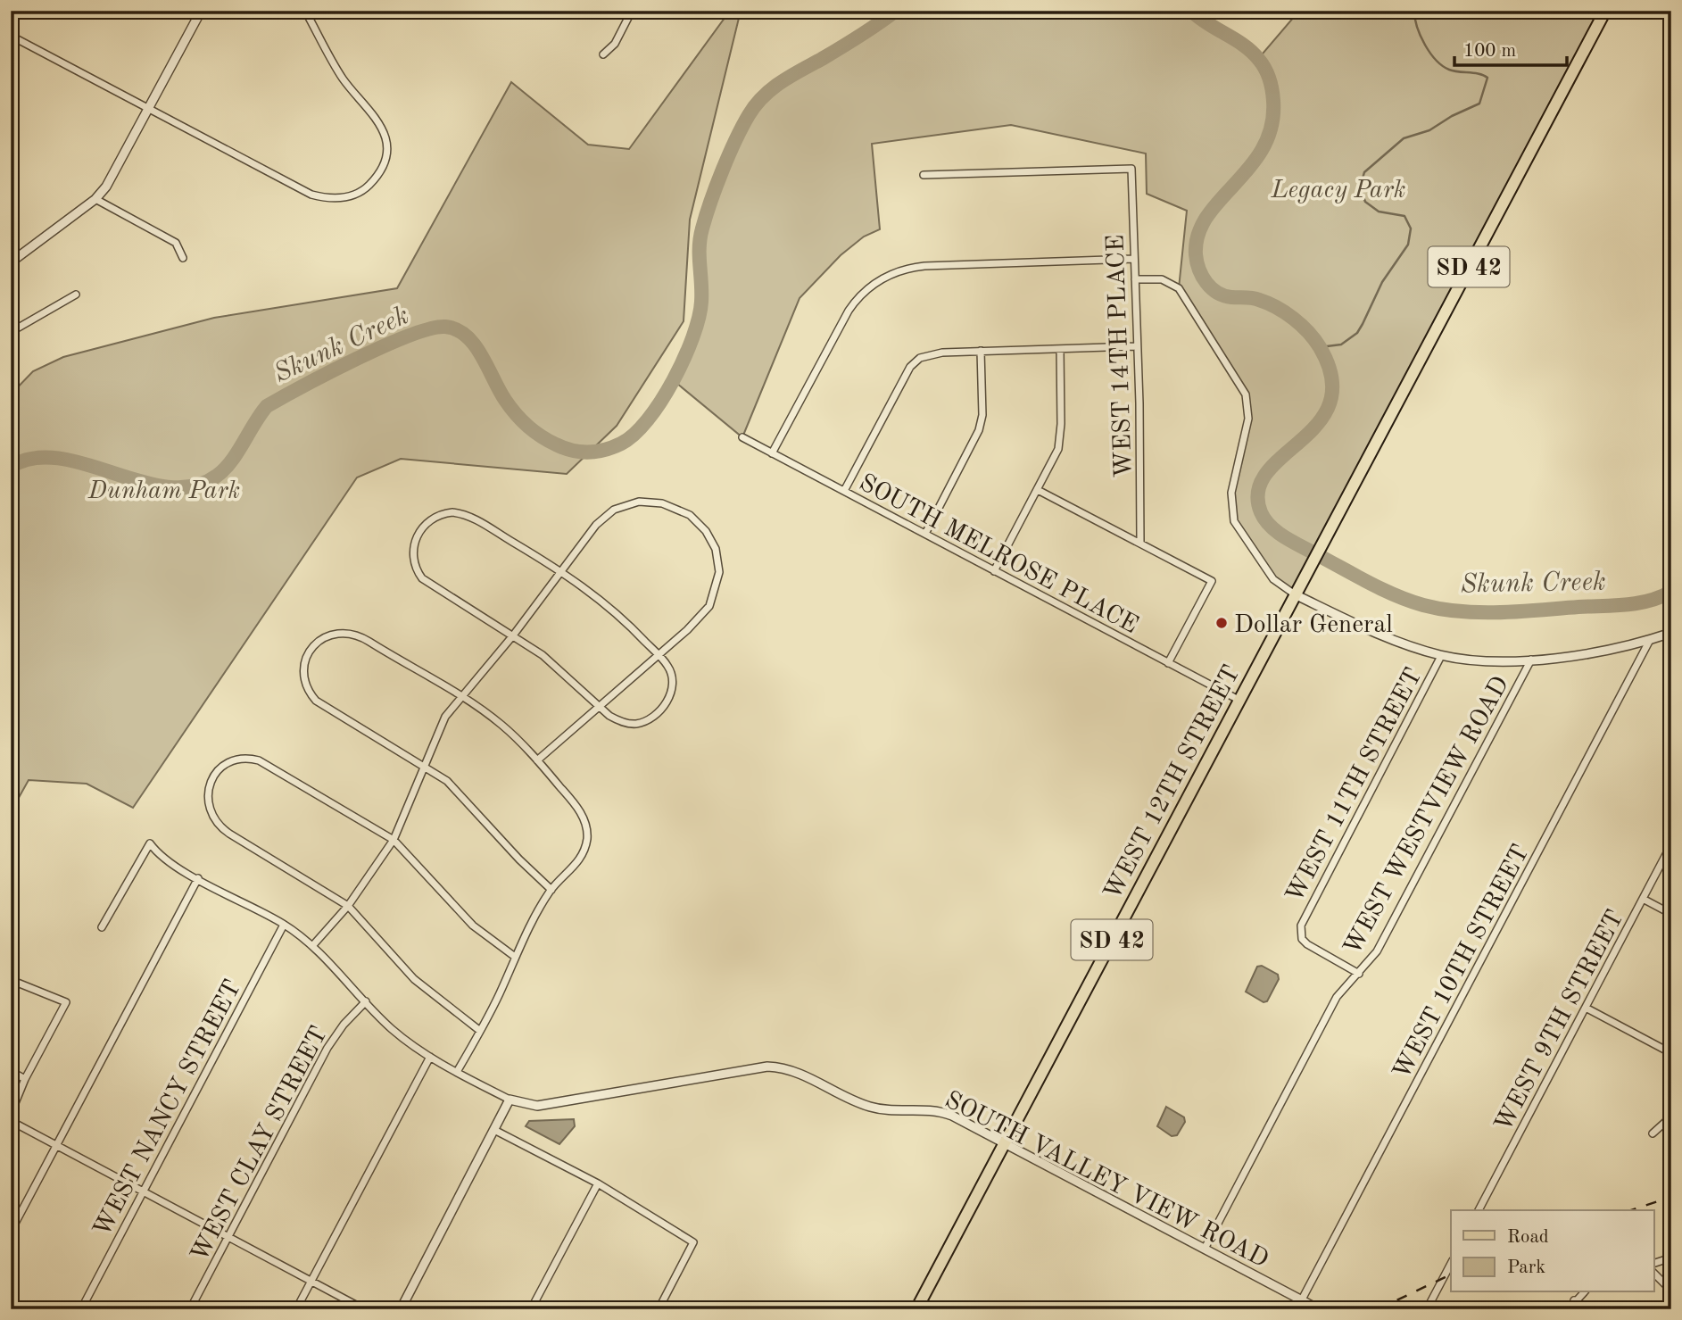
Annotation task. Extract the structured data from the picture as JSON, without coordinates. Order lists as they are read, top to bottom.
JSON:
{
  "streets": {
    "main road": ["SD 42", "WEST 12TH STREET"],
    "street": [
      "WEST 14TH PLACE",
      "SOUTH MELROSE PLACE",
      "WEST 11TH STREET",
      "WEST WESTVIEW ROAD",
      "WEST 10TH STREET",
      "WEST 9TH STREET",
      "WEST NANCY STREET",
      "WEST CLAY STREET",
      "SOUTH VALLEY VIEW ROAD"
    ]
  },
  "crossings": [
    ["SOUTH MELROSE PLACE", "WEST 12TH STREET"],
    ["WEST 12TH STREET", "SOUTH VALLEY VIEW ROAD"],
    ["WEST 11TH STREET", "WEST WESTVIEW ROAD"],
    ["WEST WESTVIEW ROAD", "SOUTH VALLEY VIEW ROAD"],
    ["WEST 10TH STREET", "SOUTH VALLEY VIEW ROAD"]
  ],
  "water": ["Skunk Creek"],
  "parks": ["Legacy Park", "Dunham Park"],
  "places": ["Dollar General"],
  "legend": ["Road", "Park"],
  "scale_bar": "100 m"
}
